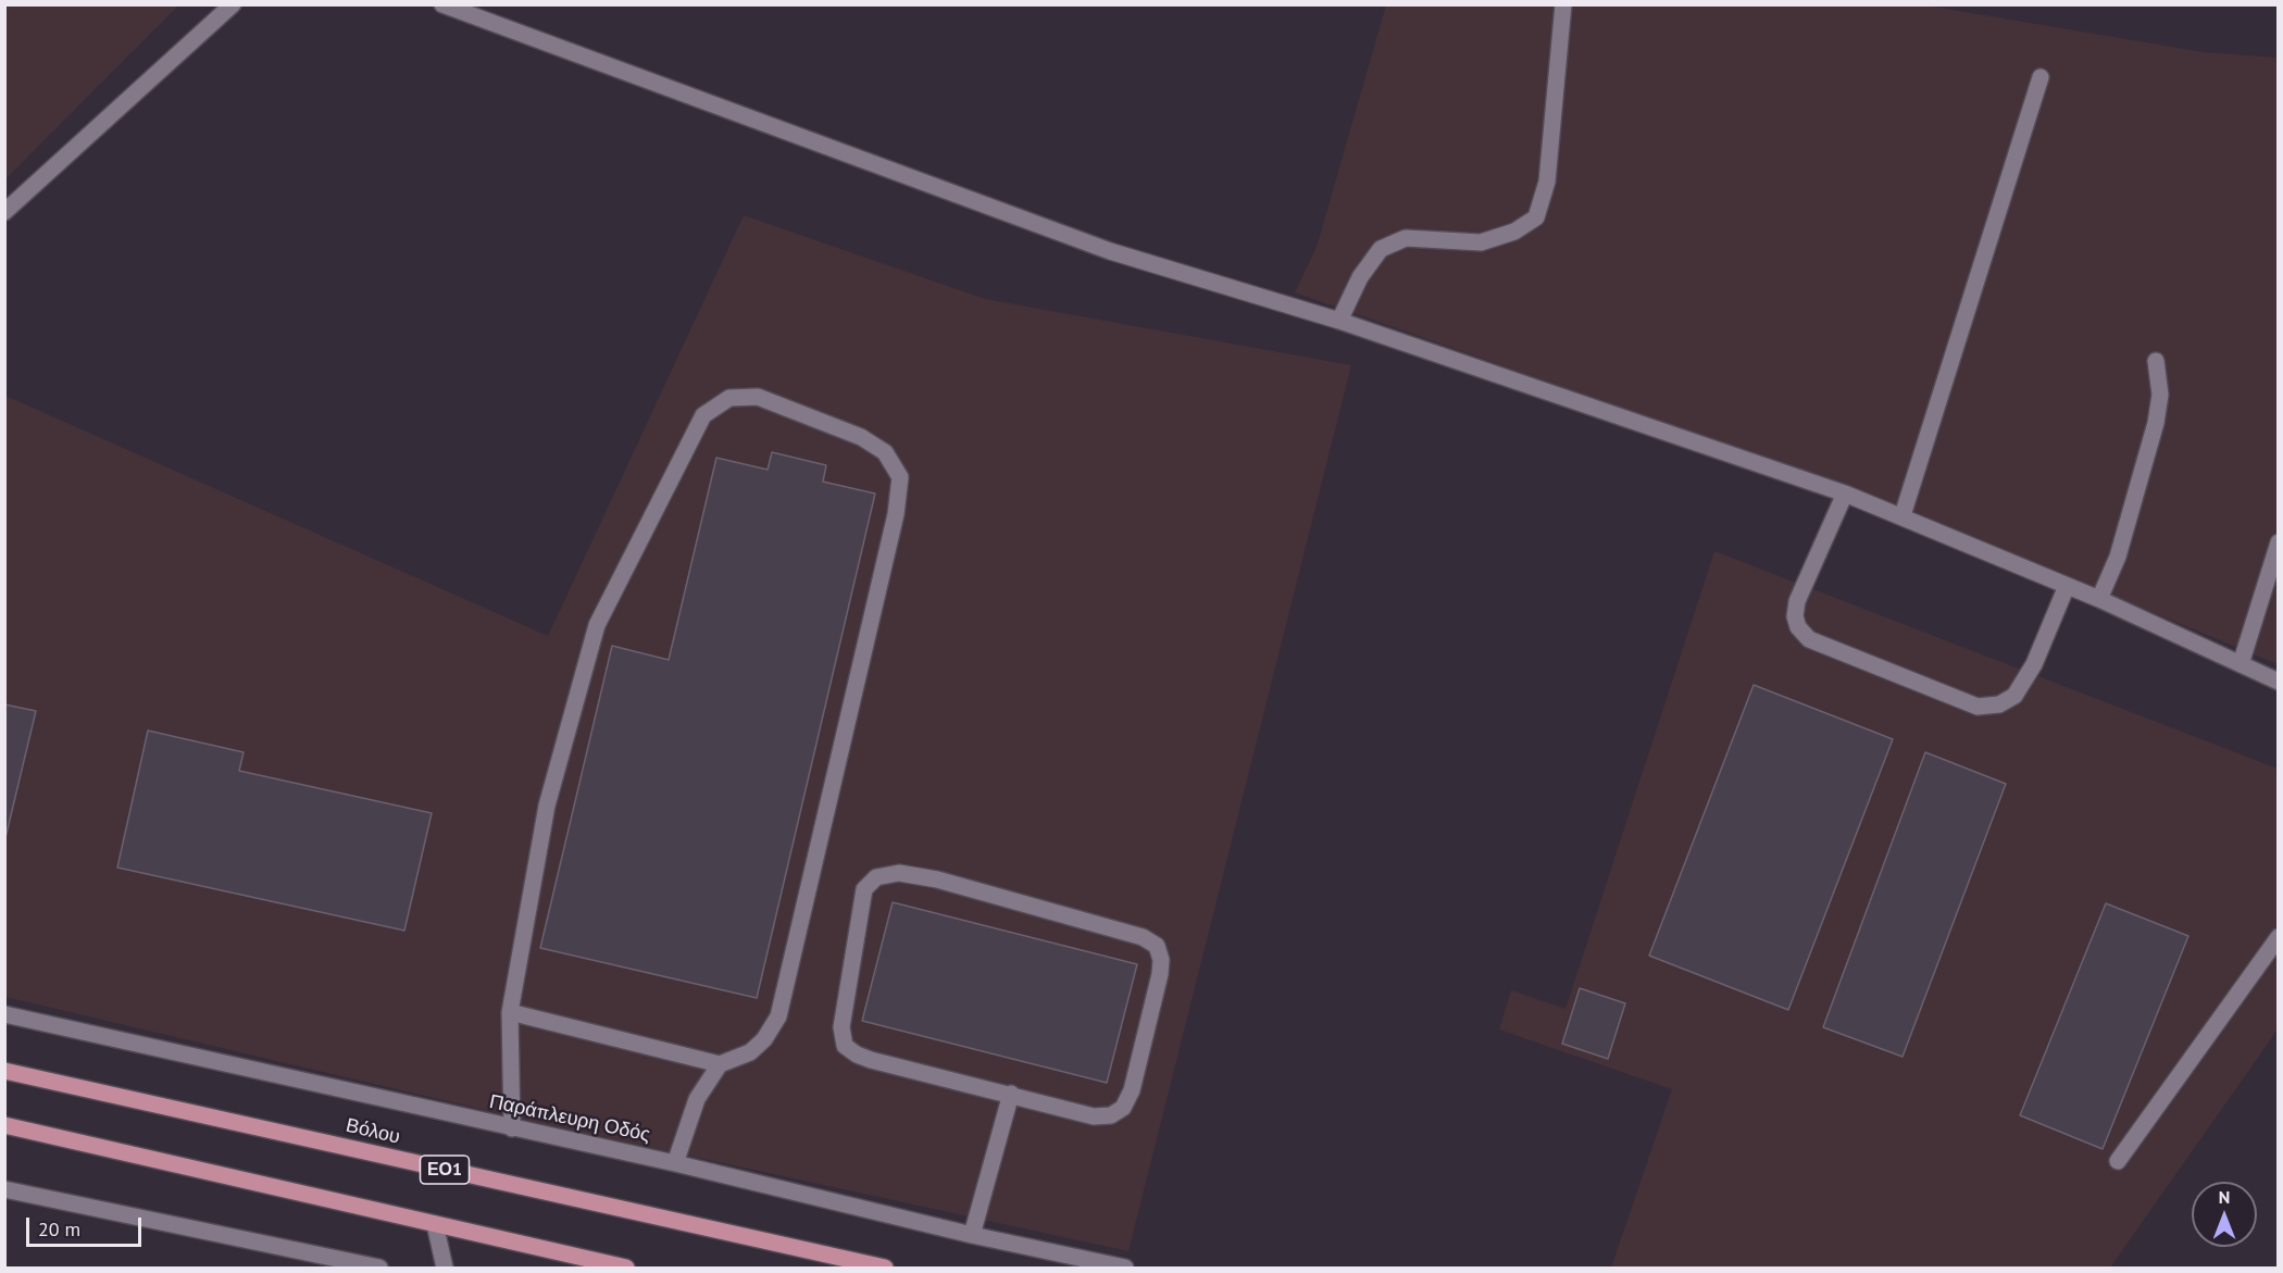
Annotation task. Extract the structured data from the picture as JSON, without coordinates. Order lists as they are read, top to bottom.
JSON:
{
  "streets": {
    "main road": ["Βόλου", "ΕΟ1"],
    "street": ["Παράπλευρη Οδός"]
  },
  "scale_bar": "20 m",
  "north": "top"
}
